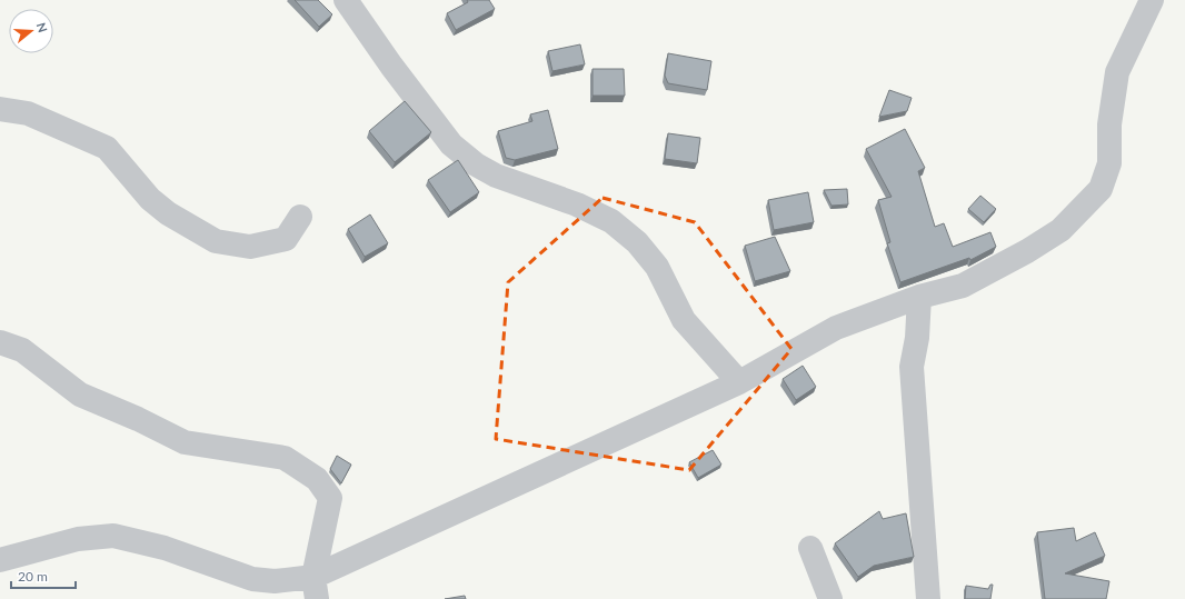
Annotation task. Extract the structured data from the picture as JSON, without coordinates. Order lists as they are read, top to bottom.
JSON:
{
  "scale_bar": "20 m",
  "north": "right"
}
